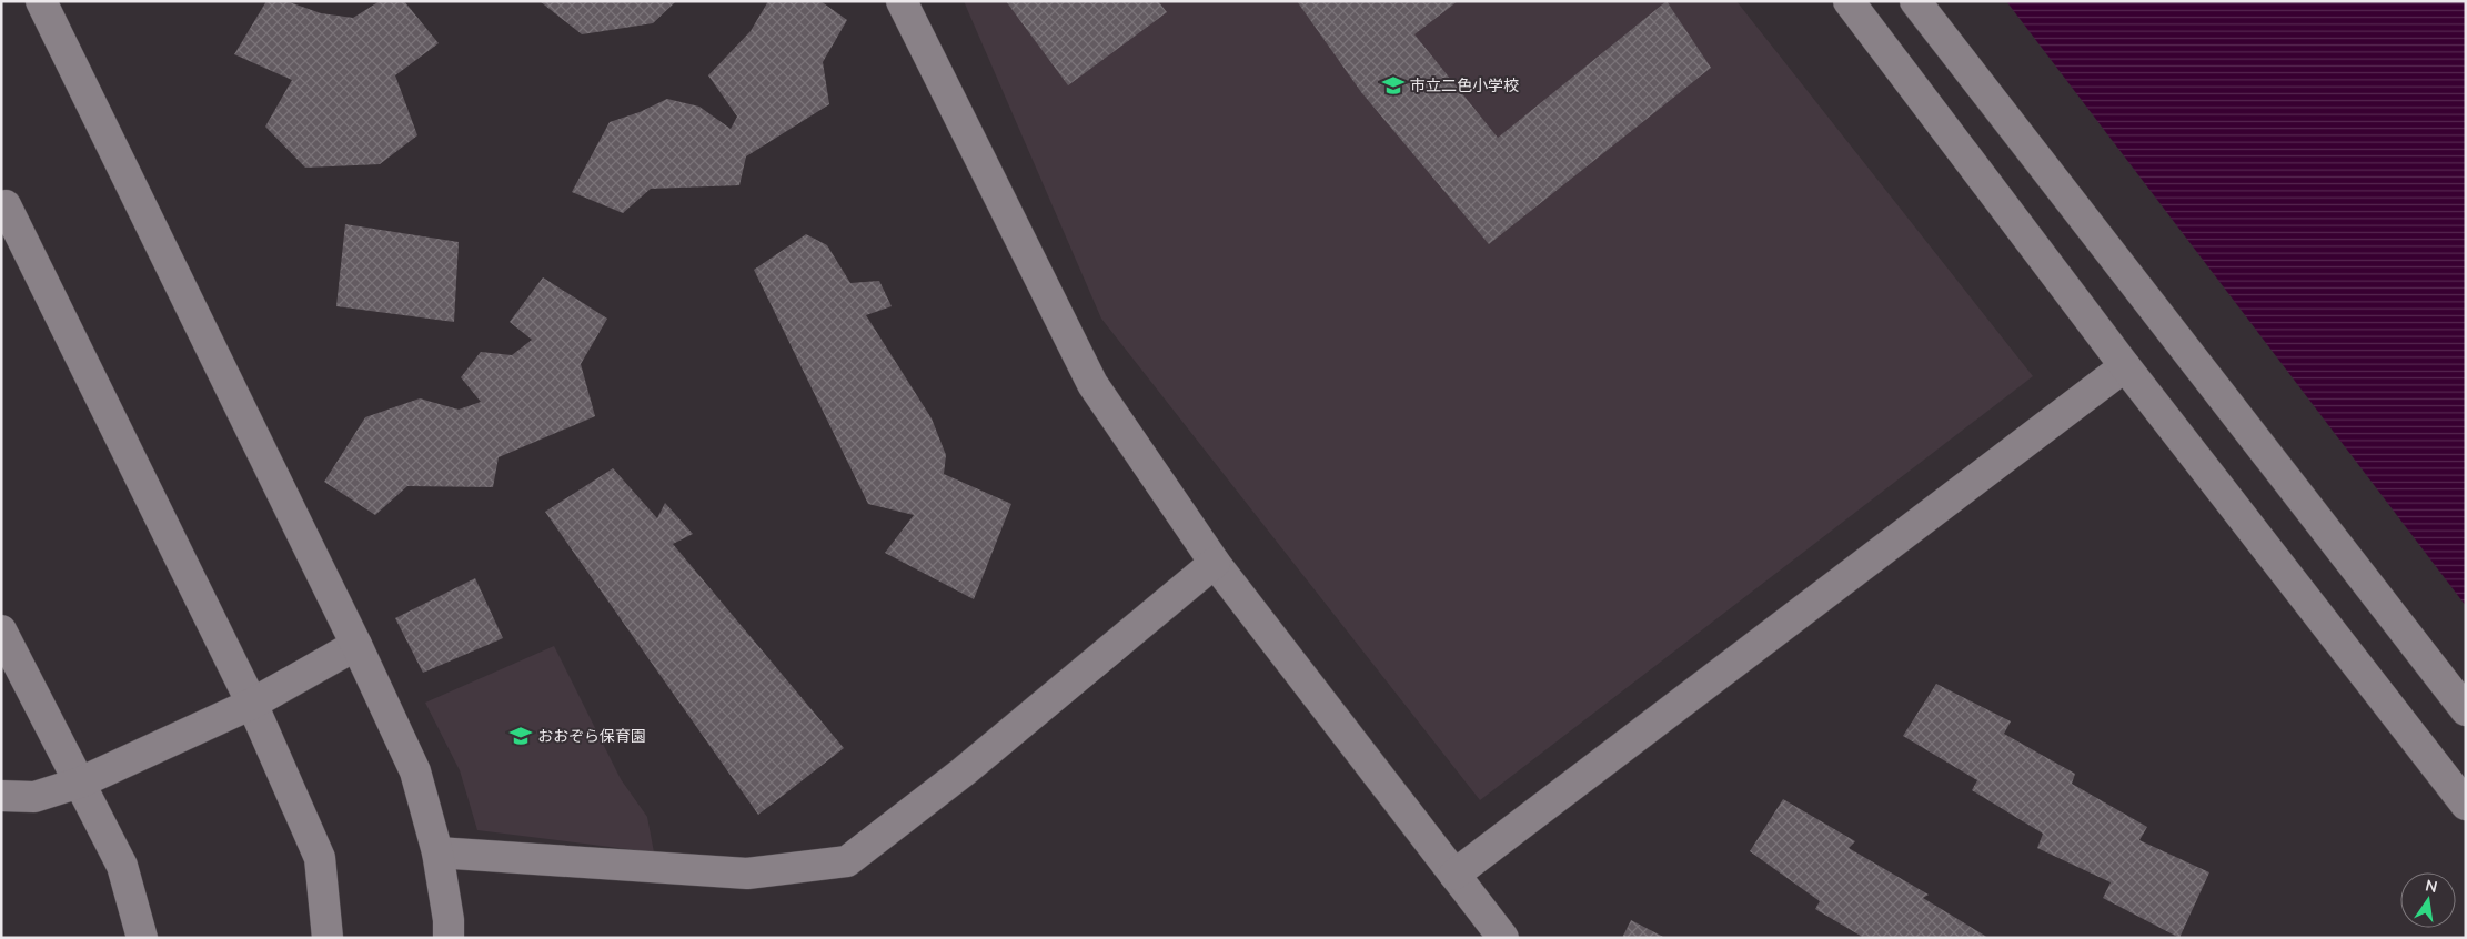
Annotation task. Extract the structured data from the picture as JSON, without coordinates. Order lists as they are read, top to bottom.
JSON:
{
  "places": {
    "school or university": ["市立二色小学校", "おおぞら保育園"]
  },
  "north": "top"
}
